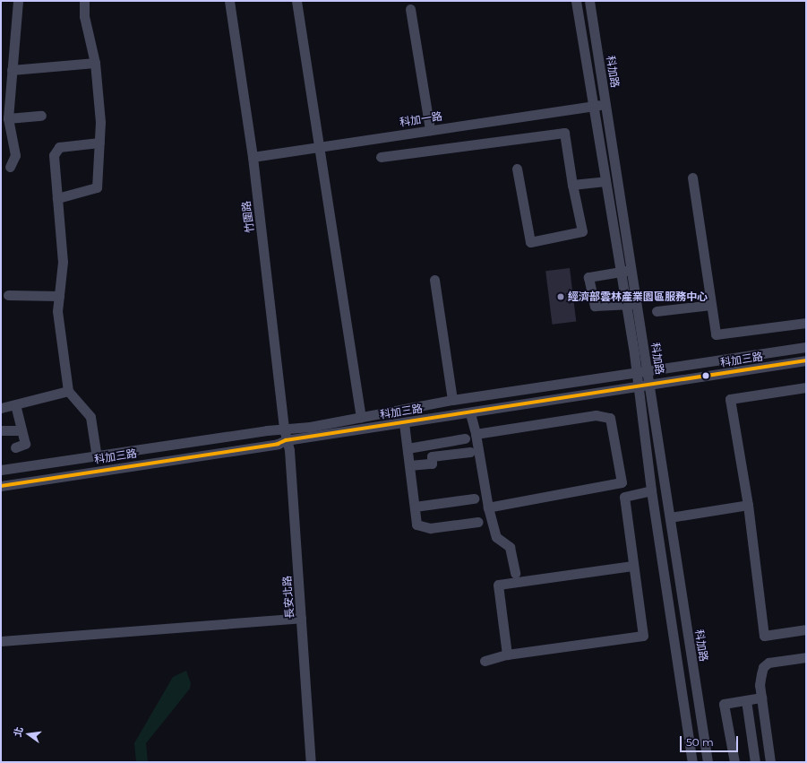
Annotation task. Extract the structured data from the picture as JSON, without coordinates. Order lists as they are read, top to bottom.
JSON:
{
  "streets": {
    "street": [
      "科加路",
      "科加一路",
      "竹圍路",
      "科加三路",
      "長安北路"
    ]
  },
  "crossings": [
    ["科加路", "科加一路"],
    ["科加路", "科加三路"],
    ["科加一路", "竹圍路"],
    ["竹圍路", "科加三路"],
    ["竹圍路", "長安北路"],
    ["科加三路", "長安北路"]
  ],
  "places": ["經濟部雲林產業園區服務中心"],
  "scale_bar": "50 m",
  "north": "left"
}
